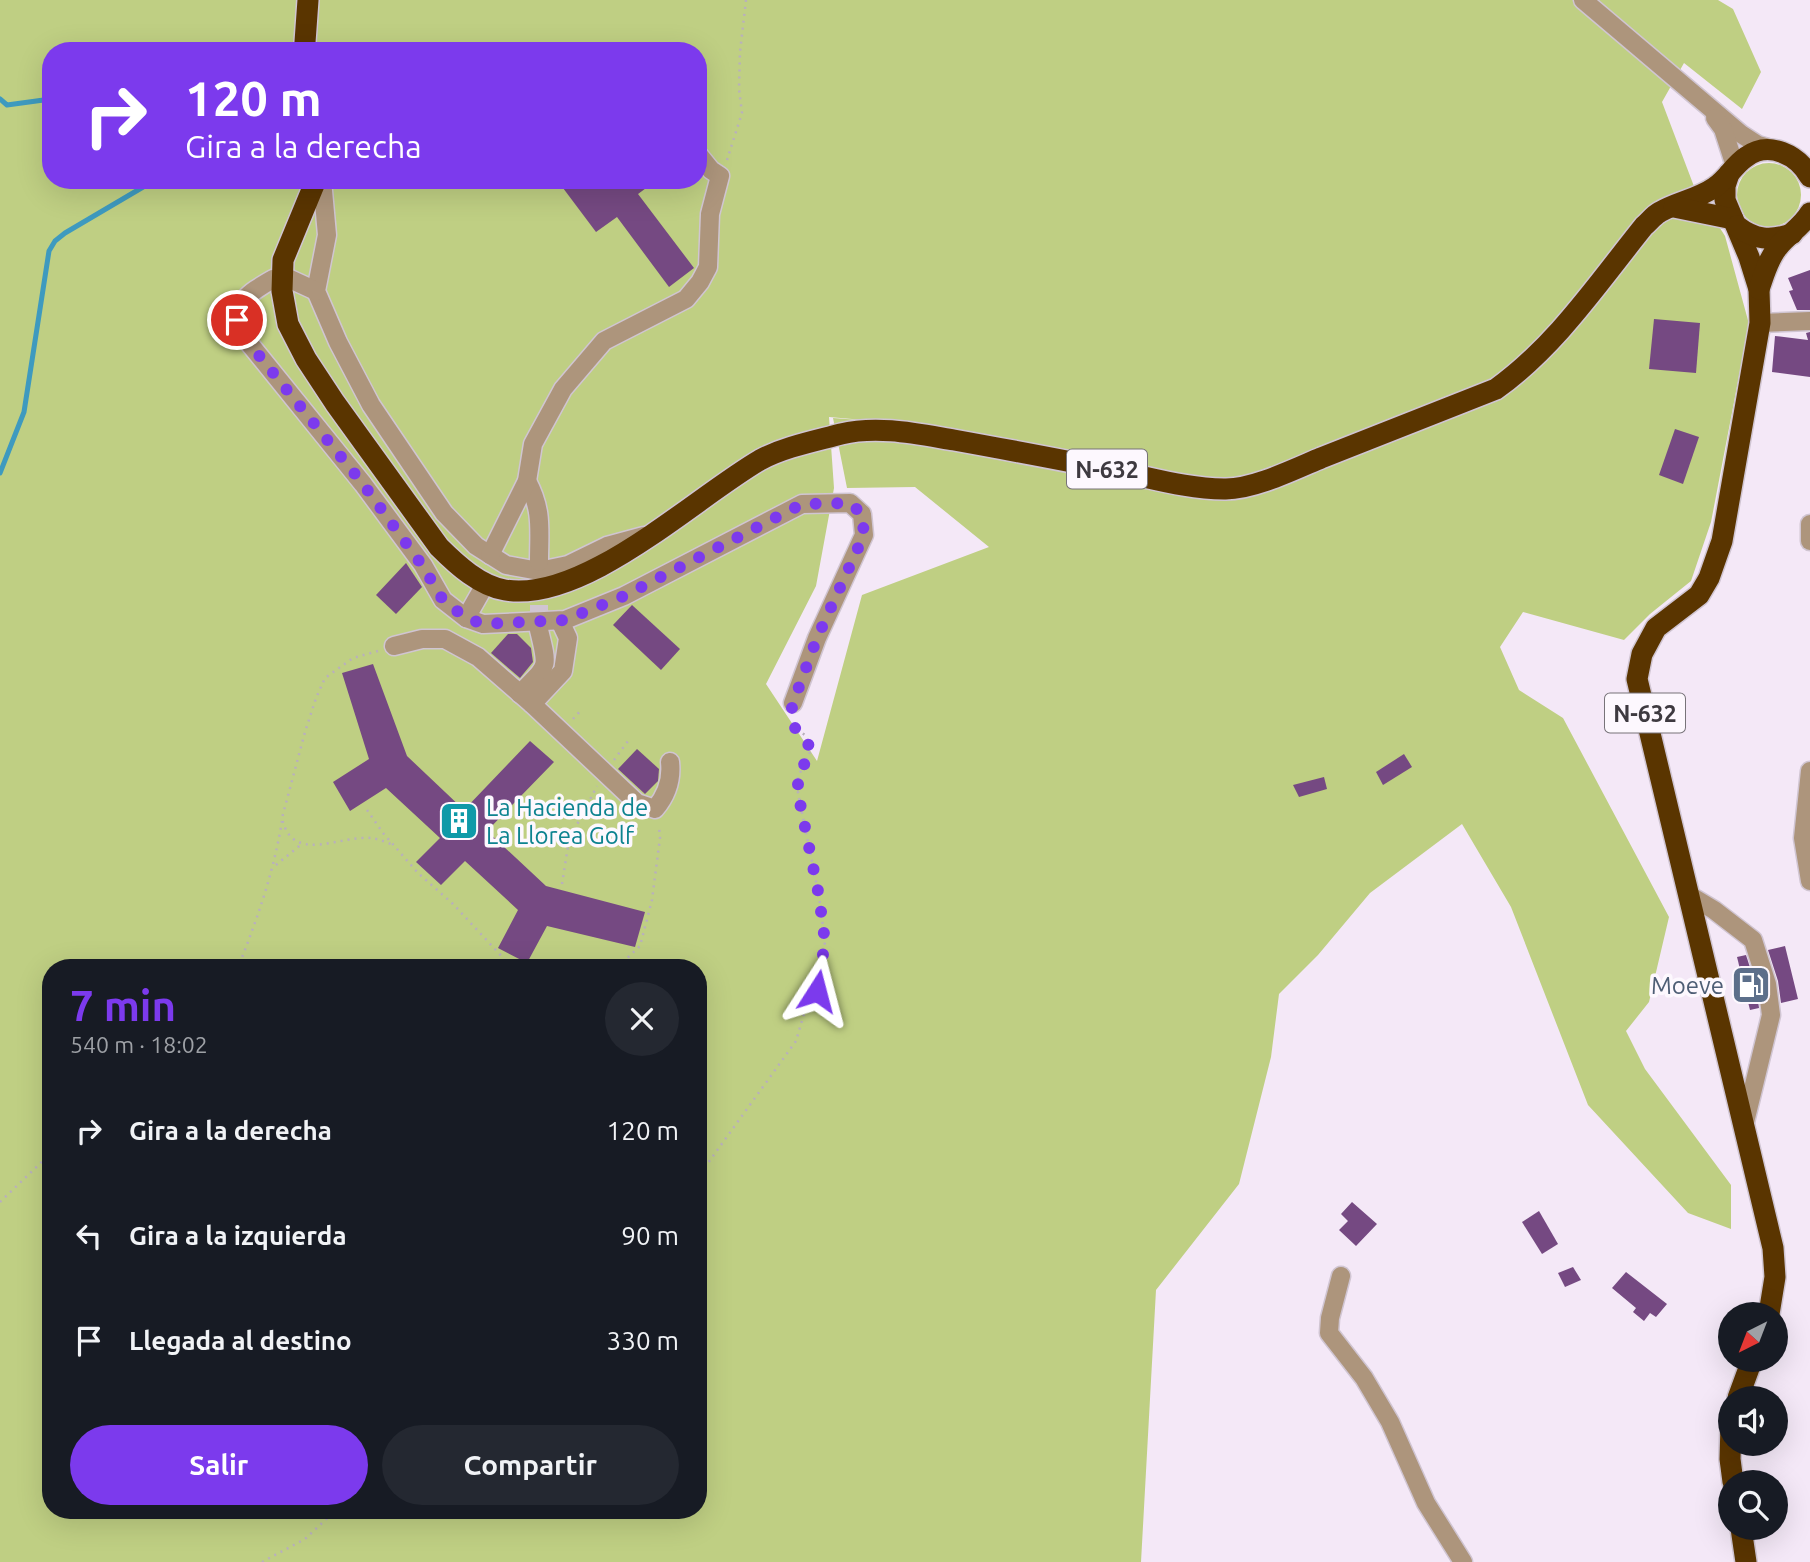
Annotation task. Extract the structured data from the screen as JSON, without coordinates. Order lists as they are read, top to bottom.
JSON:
{
  "streets": {
    "highway": ["N-632"]
  },
  "places": {
    "building": ["La Hacienda de La Llorea Golf"],
    "fuel station": ["Moeve"]
  },
  "north": "bottom left",
  "page": {
    "turn": ["120 m", "Gira a la derecha"],
    "heading": ["7 min", "540 m · 18:02"],
    "list": [
      {
        "name": "Gira a la derecha",
        "value": "120 m"
      },
      {
        "name": "Gira a la izquierda",
        "value": "90 m"
      },
      {
        "name": "Llegada al destino",
        "value": "330 m"
      }
    ],
    "buttons": ["Salir", "Compartir"]
  }
}
